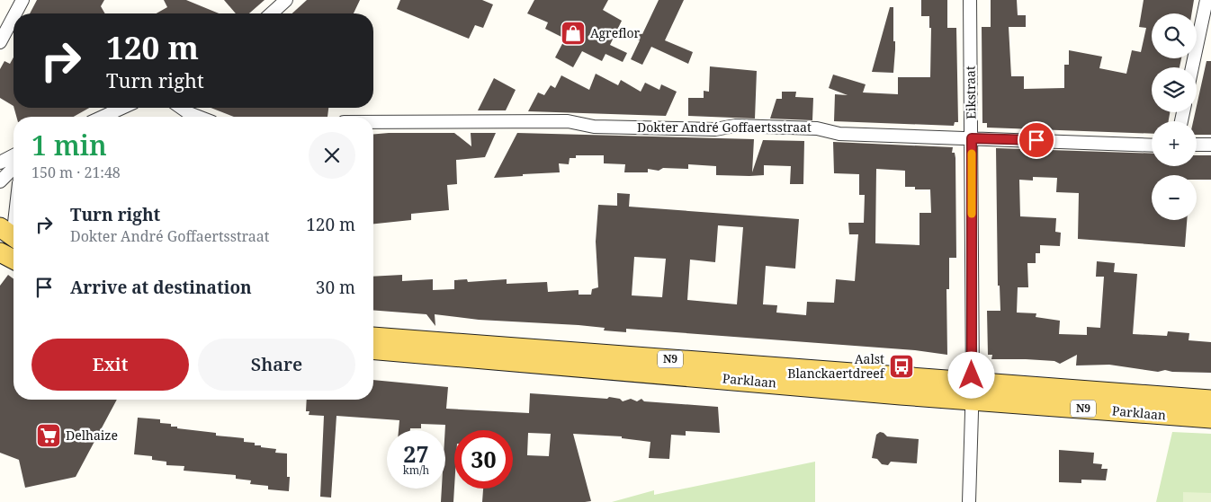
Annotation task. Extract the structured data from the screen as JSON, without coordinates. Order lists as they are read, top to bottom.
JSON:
{
  "streets": {
    "main road": ["N9", "Parklaan"],
    "street": ["Eikstraat", "Dokter André Goffaertsstraat"]
  },
  "crossings": [
    ["Eikstraat", "Dokter André Goffaertsstraat"],
    ["Eikstraat", "Parklaan"]
  ],
  "places": {
    "shop": ["Agreflor"],
    "bus stop": ["Aalst Blanckaertdreef"],
    "supermarket": ["Delhaize"]
  },
  "page": {
    "map_buttons": ["+", "−"],
    "turn": ["120 m", "Turn right"],
    "heading": ["1 min", "150 m · 21:48"],
    "list": [
      {
        "name": "Turn right",
        "note": "Dokter André Goffaertsstraat",
        "value": "120 m"
      },
      {
        "name": "Arrive at destination",
        "value": "30 m"
      }
    ],
    "buttons": ["Exit", "Share"],
    "speed": "27 km/h",
    "limit": "30"
  }
}
